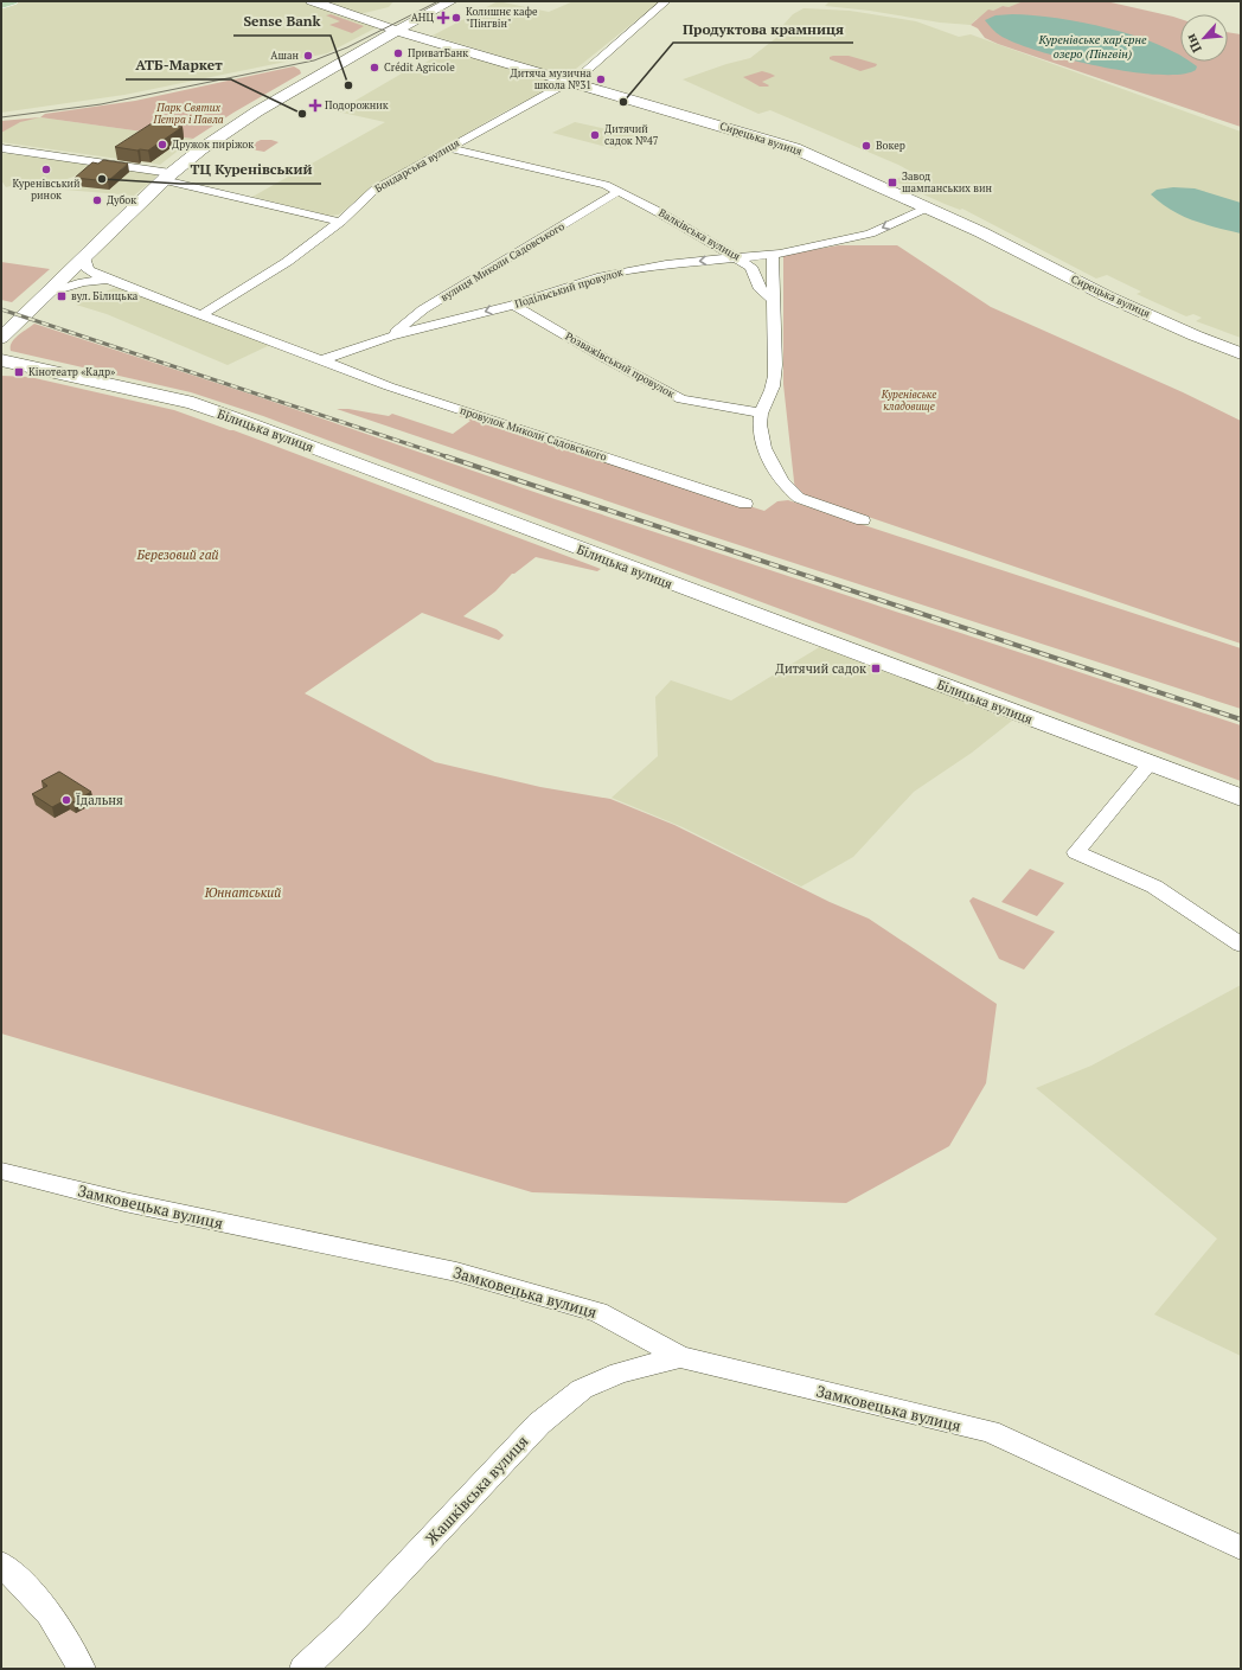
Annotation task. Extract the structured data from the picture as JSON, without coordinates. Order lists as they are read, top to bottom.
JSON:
{
  "streets": {
    "main road": ["Сирецька вулиця", "Білицька вулиця"],
    "street": [
      "Бондарська вулиця",
      "Валківська вулиця",
      "вулиця Миколи Садовського",
      "Подільський провулок",
      "Розважівський провулок",
      "провулок Миколи Садовського",
      "Замковецька вулиця",
      "Жашківська вулиця"
    ]
  },
  "crossings": [
    ["Сирецька вулиця", "Бондарська вулиця"],
    ["Сирецька вулиця", "Подільський провулок"],
    ["Бондарська вулиця", "Валківська вулиця"],
    ["Валківська вулиця", "вулиця Миколи Садовського"],
    ["Валківська вулиця", "Подільський провулок"],
    ["вулиця Миколи Садовського", "Подільський провулок"],
    ["Подільський провулок", "Розважівський провулок"],
    ["Подільський провулок", "провулок Миколи Садовського"],
    ["Замковецька вулиця", "Жашківська вулиця"]
  ],
  "one_way": ["Подільський провулок"],
  "water": ["Куренівське кар'єрне озеро (Пінгвін)"],
  "parks": [
    "Парк Святих Петра і Павла",
    "Куренівське кладовище",
    "Березовий гай",
    "Юннатський"
  ],
  "places": {
    "health": ["АНЦ", "Подорожник"],
    "other": [
      "Колишнє кафе \"Пінгвін\"",
      "ПриватБанк",
      "Ашан",
      "Crédit Agricole",
      "Дитяча музична школа №31",
      "Sense Bank",
      "Продуктова крамниця",
      "АТБ-Маркет",
      "Дитячий садок №47",
      "Дружок пиріжок",
      "Вокер",
      "Куренівський ринок",
      "ТЦ Куренівський",
      "Дубок",
      "Їдальня"
    ],
    "transit": [
      "Завод шампанських вин",
      "вул. Білицька",
      "Кінотеатр «Кадр»",
      "Дитячий садок"
    ]
  },
  "north": "bottom left"
}
